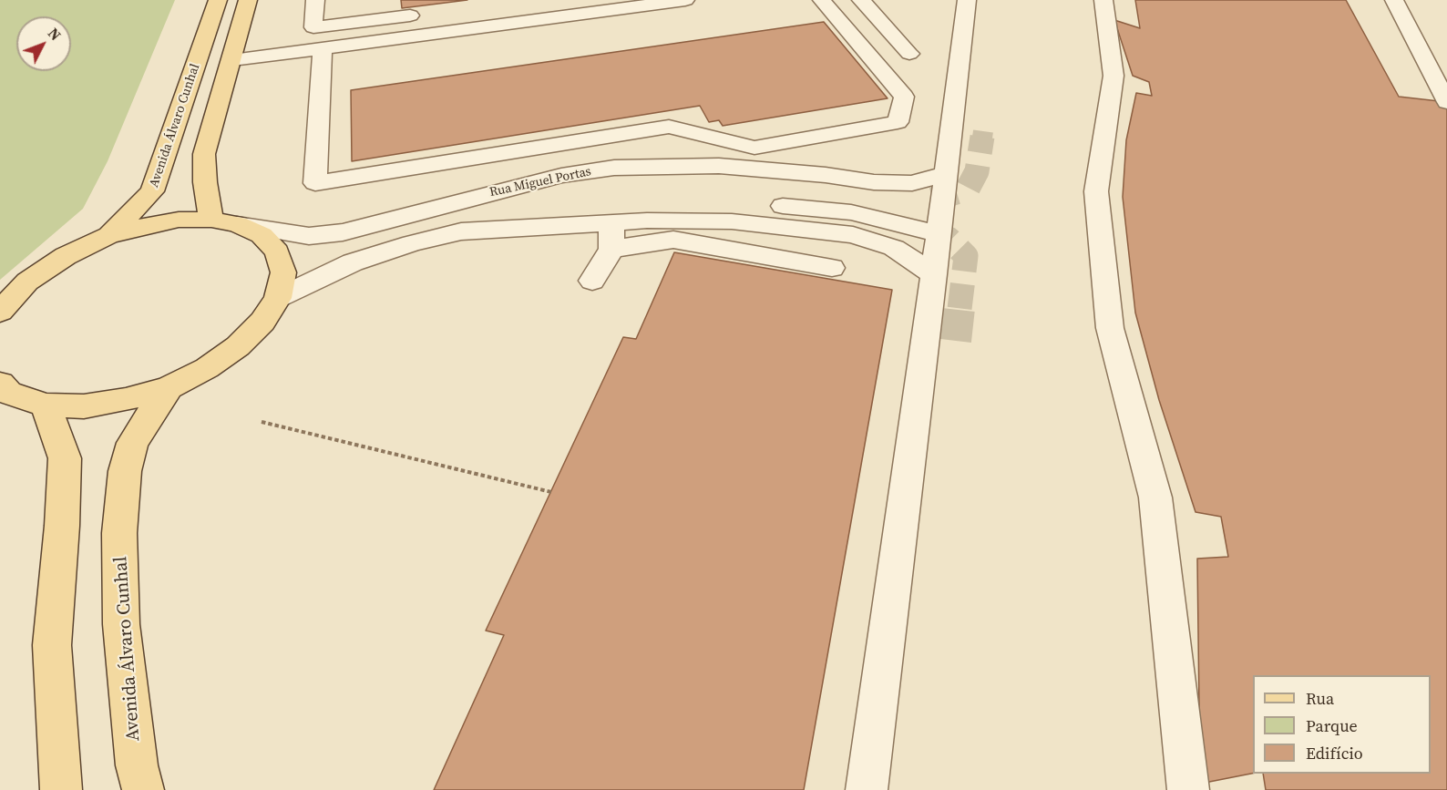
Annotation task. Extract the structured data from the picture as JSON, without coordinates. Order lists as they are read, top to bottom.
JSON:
{
  "streets": {
    "main road": ["Avenida Álvaro Cunhal"],
    "lane": ["Rua Miguel Portas"]
  },
  "legend": ["Rua", "Parque", "Edifício"],
  "north": "top right"
}
